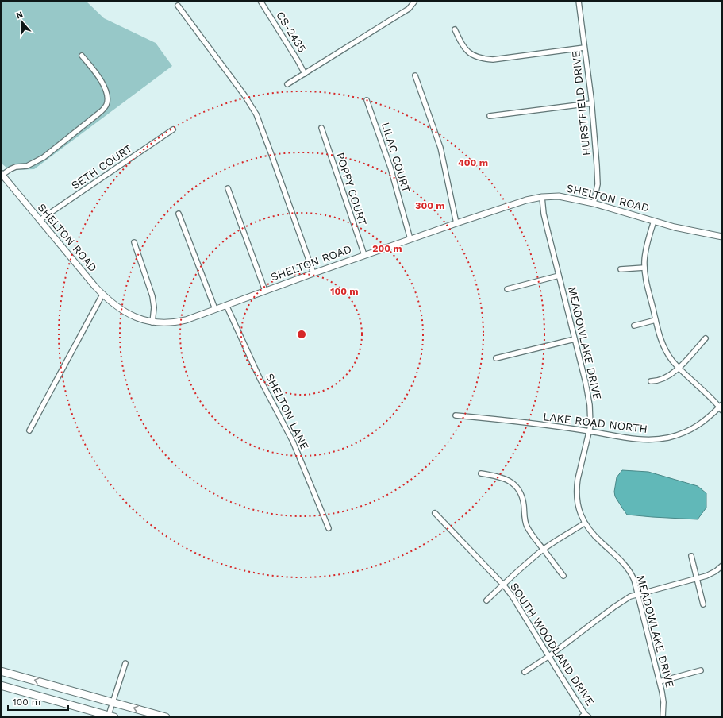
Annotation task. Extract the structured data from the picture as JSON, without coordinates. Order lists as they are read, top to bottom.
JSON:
{
  "streets": {
    "street": [
      "CS-2435",
      "HURSTFIELD DRIVE",
      "LILAC COURT",
      "SETH COURT",
      "POPPY COURT",
      "SHELTON ROAD",
      "MEADOWLAKE DRIVE",
      "SHELTON LANE",
      "LAKE ROAD NORTH",
      "SOUTH WOODLAND DRIVE"
    ]
  },
  "crossings": [
    ["HURSTFIELD DRIVE", "SHELTON ROAD"],
    ["LILAC COURT", "SHELTON ROAD"],
    ["SETH COURT", "SHELTON ROAD"],
    ["POPPY COURT", "SHELTON ROAD"],
    ["SHELTON ROAD", "MEADOWLAKE DRIVE"],
    ["SHELTON ROAD", "SHELTON LANE"],
    ["MEADOWLAKE DRIVE", "LAKE ROAD NORTH"]
  ],
  "scale_bar": "100 m",
  "north": "top",
  "rings": [
    "400 m",
    "300 m",
    "200 m",
    "100 m"
  ]
}
